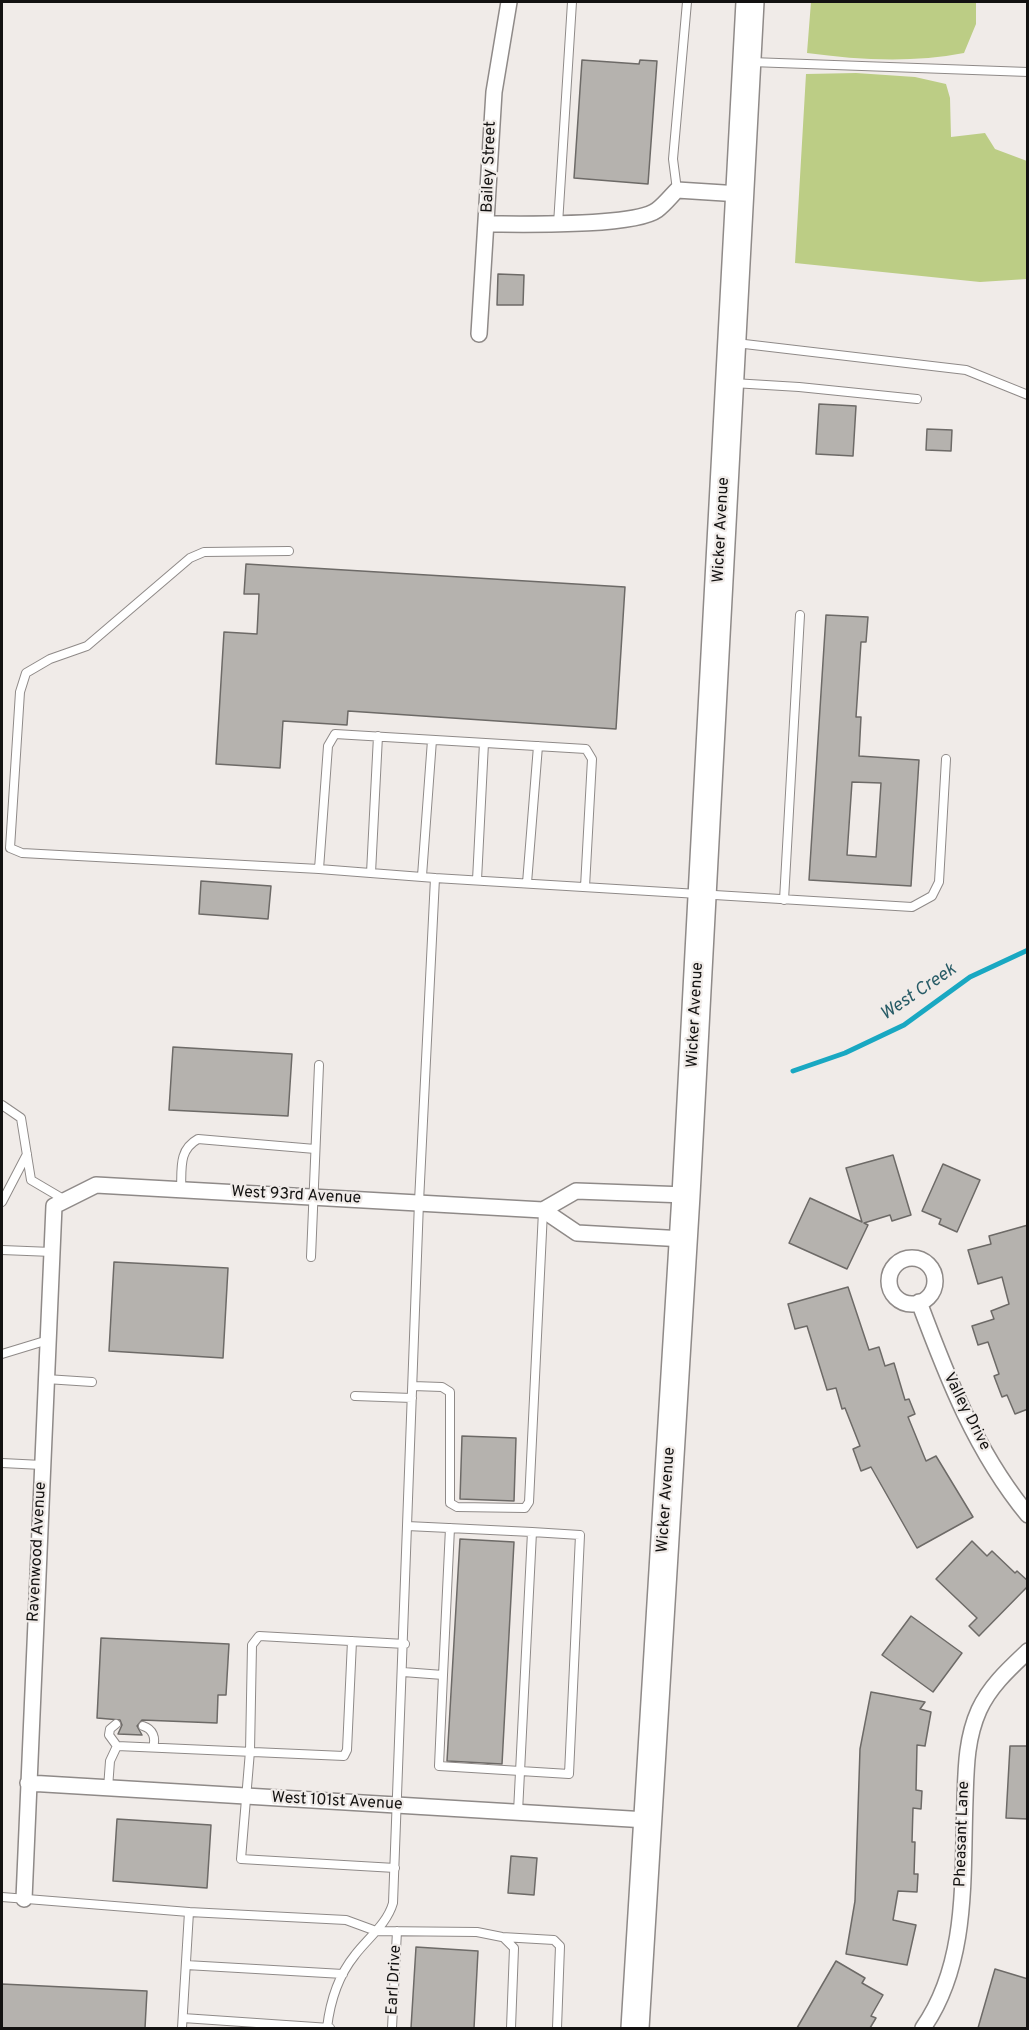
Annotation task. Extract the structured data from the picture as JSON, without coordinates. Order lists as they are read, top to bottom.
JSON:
{
  "streets": {
    "highway": ["Wicker Avenue"],
    "street": [
      "Bailey Street",
      "West 93rd Avenue",
      "Valley Drive",
      "Ravenwood Avenue",
      "West 101st Avenue",
      "Pheasant Lane"
    ],
    "lane": ["Earl Drive"]
  },
  "crossings": [
    ["Wicker Avenue", "West 101st Avenue"],
    ["West 93rd Avenue", "Ravenwood Avenue"],
    ["Ravenwood Avenue", "West 101st Avenue"]
  ],
  "water": ["West Creek"]
}
